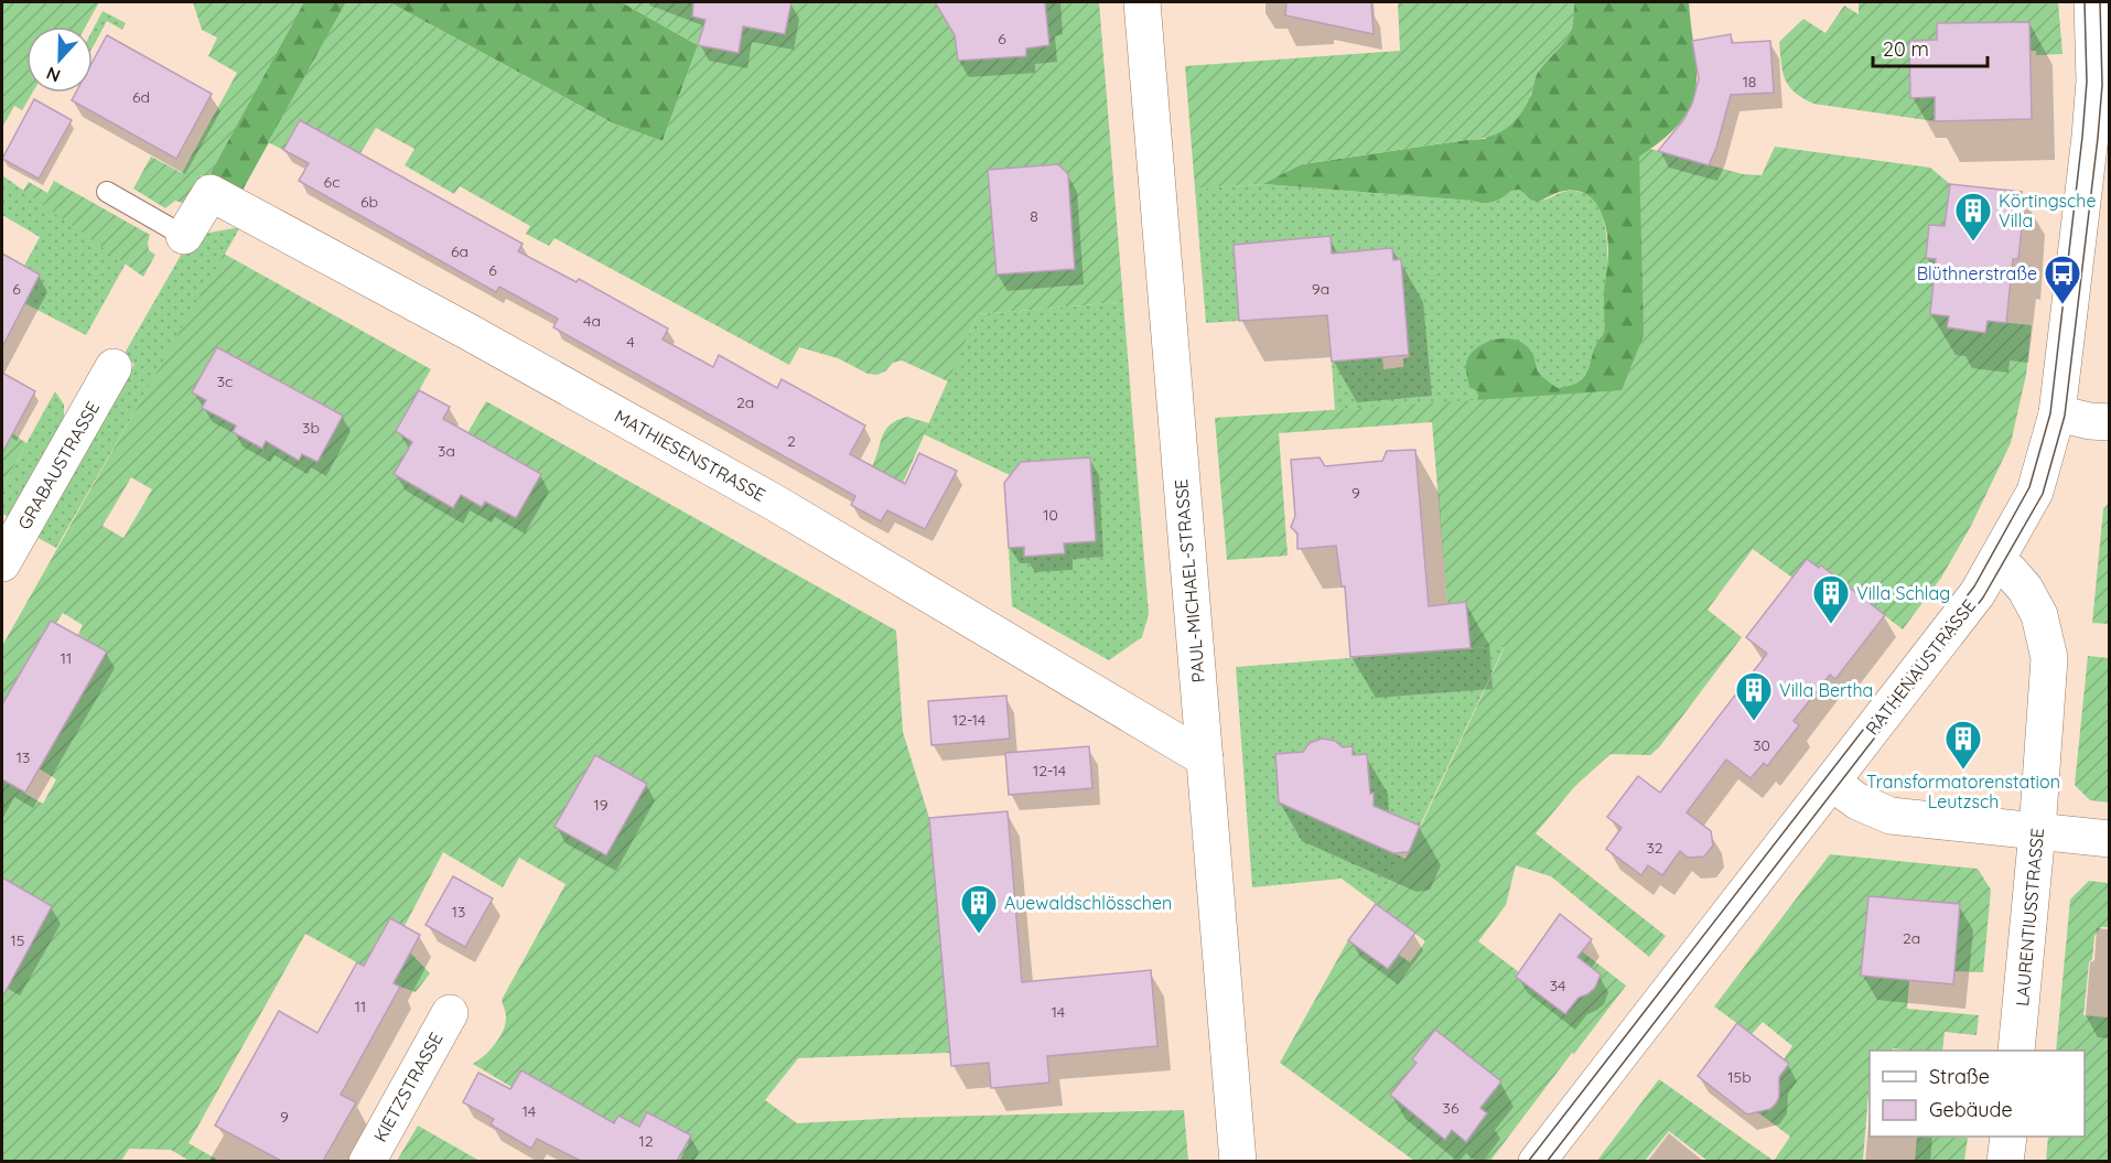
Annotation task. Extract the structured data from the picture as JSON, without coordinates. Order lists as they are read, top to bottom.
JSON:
{
  "streets": {
    "street": [
      "MATHIESENSTRASSE",
      "GRABAUSTRASSE",
      "PAUL-MICHAEL-STRASSE",
      "RATHENAUSTRASSE",
      "LAURENTIUSSTRASSE",
      "KIETZSTRASSE"
    ]
  },
  "crossings": [
    ["MATHIESENSTRASSE", "PAUL-MICHAEL-STRASSE"],
    ["RATHENAUSTRASSE", "LAURENTIUSSTRASSE"]
  ],
  "places": {
    "building": [
      "Körtingsche Villa",
      "Villa Schlag",
      "Villa Bertha",
      "Transformatorenstation Leutzsch",
      "Auewaldschlösschen"
    ],
    "bus stop": ["Blüthnerstraße"]
  },
  "house_numbers": [
    "6",
    "18",
    "6d",
    "6c",
    "6b",
    "8",
    "6a",
    "6",
    "6",
    "9a",
    "4a",
    "4",
    "3c",
    "2a",
    "3b",
    "2",
    "3a",
    "9",
    "10",
    "11",
    "12-14",
    "30",
    "13",
    "12-14",
    "19",
    "32",
    "13",
    "2a",
    "15",
    "34",
    "11",
    "14",
    "15b",
    "36",
    "14",
    "9",
    "12"
  ],
  "legend": ["Straße", "Gebäude"],
  "scale_bar": "20 m",
  "north": "bottom"
}
